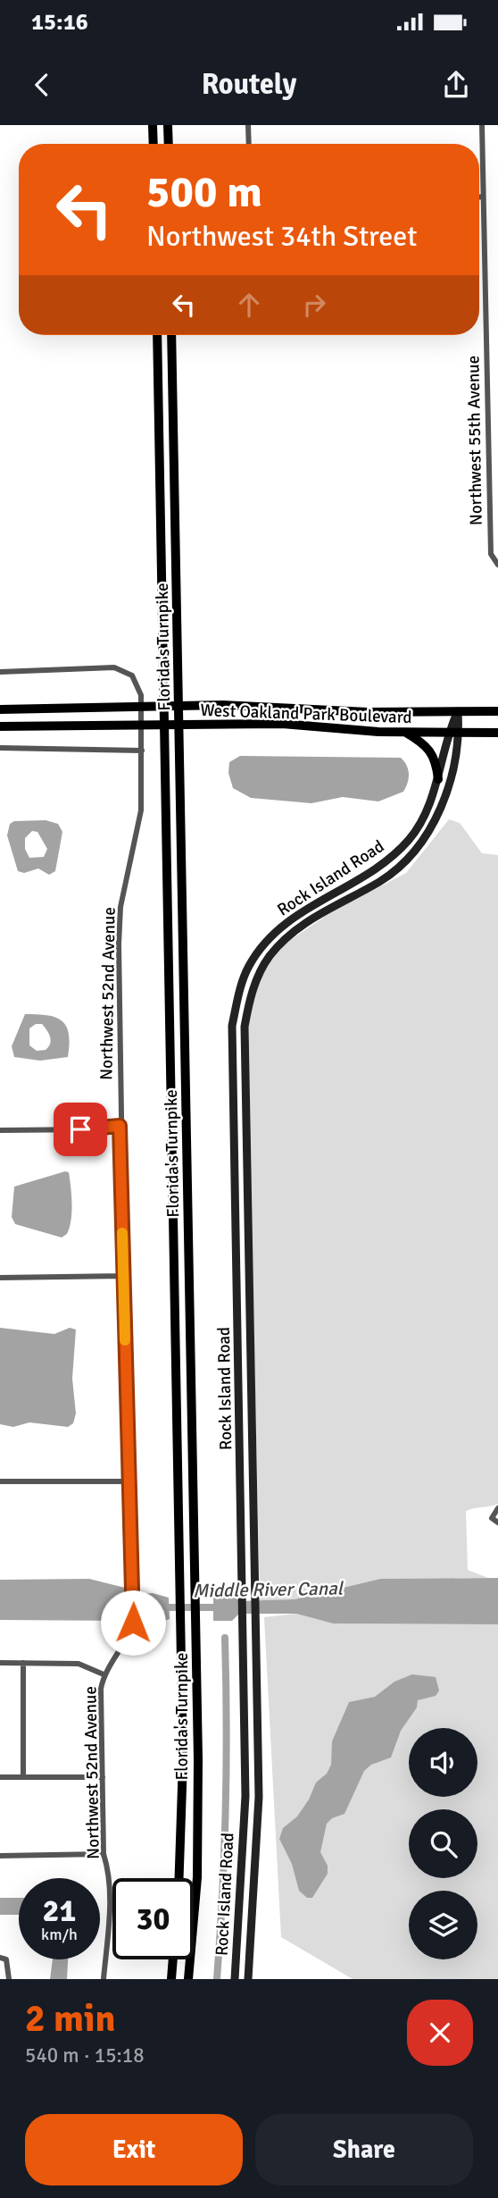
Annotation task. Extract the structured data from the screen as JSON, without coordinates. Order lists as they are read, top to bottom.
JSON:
{
  "streets": {
    "highway": ["Florida's Turnpike"],
    "main road": ["West Oakland Park Boulevard", "Rock Island Road"],
    "street": ["Northwest 55th Avenue", "Northwest 52nd Avenue"]
  },
  "crossings": [
    ["West Oakland Park Boulevard", "Rock Island Road"]
  ],
  "water": ["Middle River Canal"],
  "page": {
    "status": "15:16",
    "header": "Routely",
    "turn": ["500 m", "Northwest 34th Street"],
    "speed": "21 km/h",
    "limit": "30",
    "heading": ["2 min", "540 m · 15:18"],
    "buttons": ["Exit", "Share"]
  }
}
